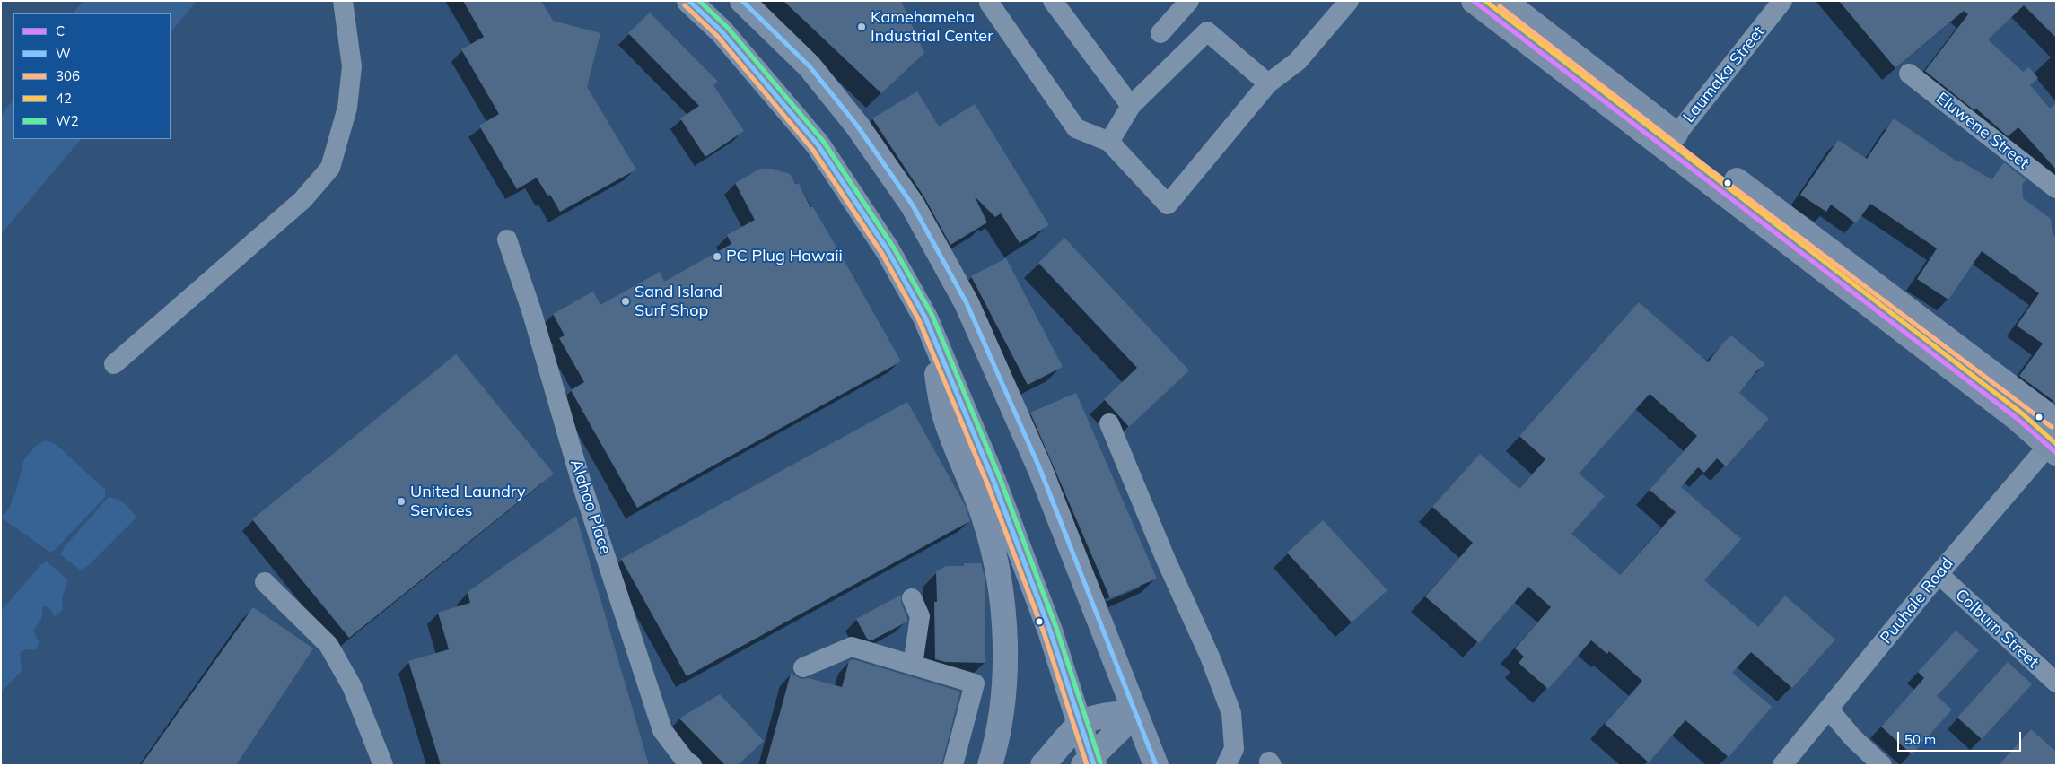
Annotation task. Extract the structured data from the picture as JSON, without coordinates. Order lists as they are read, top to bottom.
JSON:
{
  "streets": {
    "street": [
      "Laumaka Street",
      "Eluwene Street",
      "Alahao Place",
      "Puuhale Road",
      "Colburn Street"
    ]
  },
  "crossings": [
    ["Puuhale Road", "Colburn Street"]
  ],
  "places": [
    "Kamehameha Industrial Center",
    "PC Plug Hawaii",
    "Sand Island Surf Shop",
    "United Laundry Services"
  ],
  "lines": [
    "transit line C",
    "transit line W",
    "transit line 42",
    "transit line W2",
    "transit line 306"
  ],
  "legend": [
    "C",
    "W",
    "306",
    "42",
    "W2"
  ],
  "scale_bar": "50 m"
}
